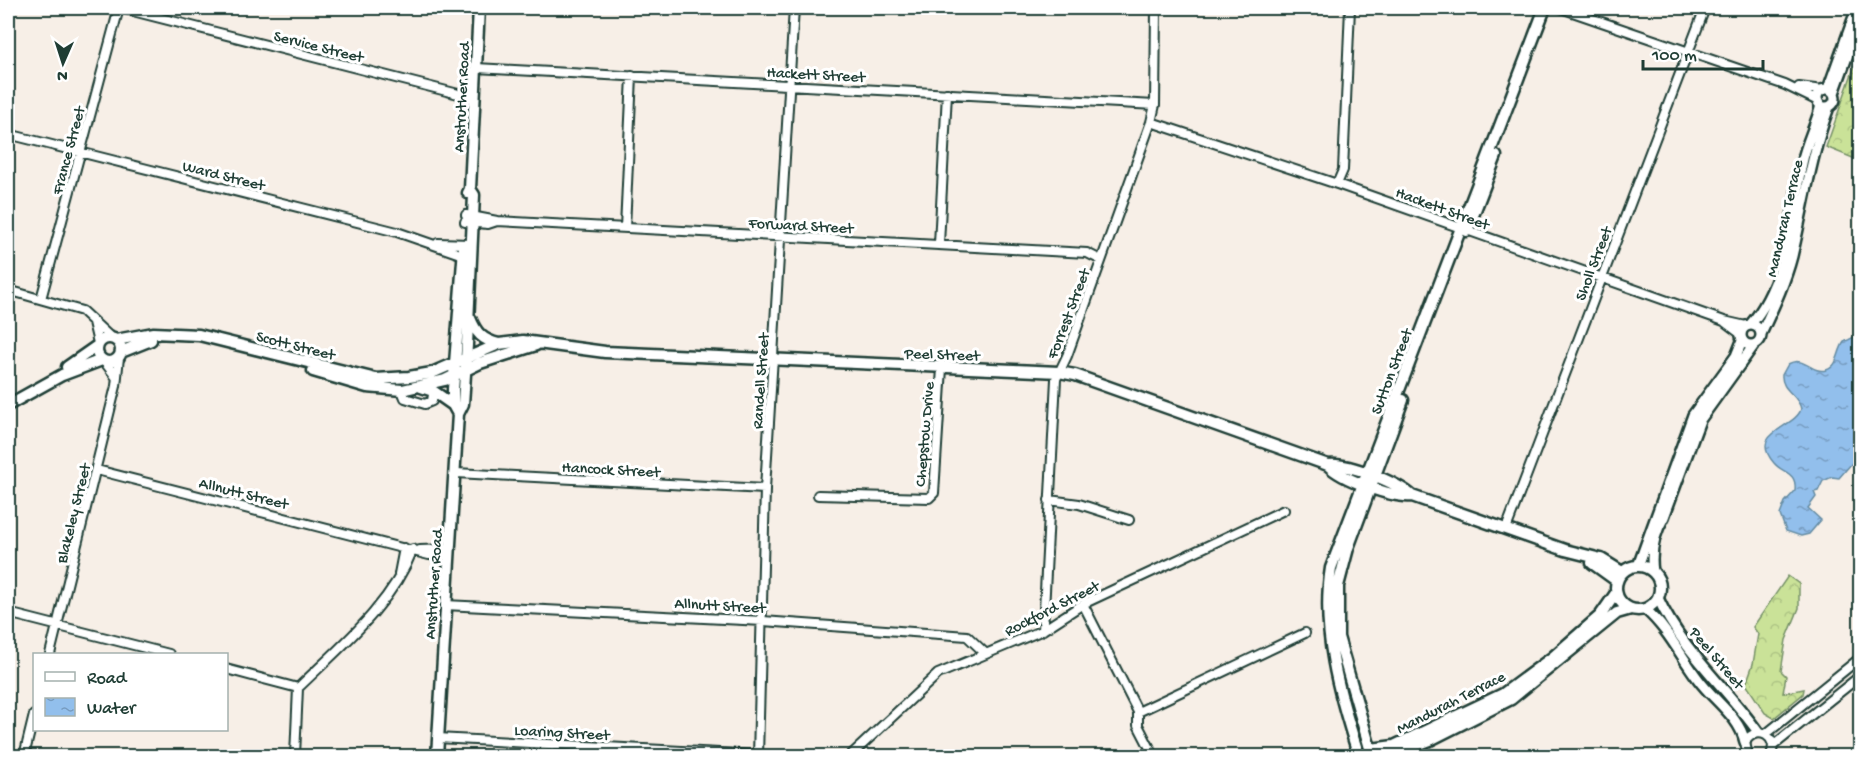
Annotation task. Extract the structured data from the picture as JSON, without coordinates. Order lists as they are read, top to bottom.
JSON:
{
  "streets": {
    "main road": [
      "Anstruther Road",
      "Mandurah Terrace",
      "Scott Street",
      "Peel Street",
      "Sutton Street"
    ],
    "street": [
      "Service Street",
      "Hackett Street",
      "France Street",
      "Ward Street",
      "Forward Street",
      "Sholl Street",
      "Forrest Street",
      "Randell Street",
      "Chepstow Drive",
      "Hancock Street",
      "Allnutt Street",
      "Blakeley Street",
      "Rockford Street",
      "Loaring Street"
    ]
  },
  "crossings": [
    ["Service Street", "Anstruther Road"],
    ["Service Street", "France Street"],
    ["Hackett Street", "Anstruther Road"],
    ["Hackett Street", "Mandurah Terrace"],
    ["Hackett Street", "Sholl Street"],
    ["Hackett Street", "Forrest Street"],
    ["Hackett Street", "Sutton Street"],
    ["Hackett Street", "Randell Street"],
    ["Anstruther Road", "Ward Street"],
    ["Anstruther Road", "Forward Street"],
    ["Anstruther Road", "Scott Street"],
    ["Anstruther Road", "Peel Street"],
    ["Anstruther Road", "Hancock Street"],
    ["Anstruther Road", "Allnutt Street"],
    ["Anstruther Road", "Loaring Street"],
    ["France Street", "Ward Street"],
    ["Mandurah Terrace", "Peel Street"],
    ["Mandurah Terrace", "Sutton Street"],
    ["Forward Street", "Forrest Street"],
    ["Forward Street", "Randell Street"],
    ["Sholl Street", "Peel Street"],
    ["Forrest Street", "Peel Street"],
    ["Forrest Street", "Rockford Street"],
    ["Scott Street", "Peel Street"],
    ["Scott Street", "Blakeley Street"],
    ["Peel Street", "Sutton Street"],
    ["Peel Street", "Randell Street"],
    ["Peel Street", "Chepstow Drive"],
    ["Randell Street", "Hancock Street"],
    ["Randell Street", "Allnutt Street"],
    ["Randell Street", "Loaring Street"],
    ["Allnutt Street", "Blakeley Street"],
    ["Allnutt Street", "Rockford Street"]
  ],
  "legend": ["Road", "Water"],
  "scale_bar": "100 m",
  "north": "bottom"
}
